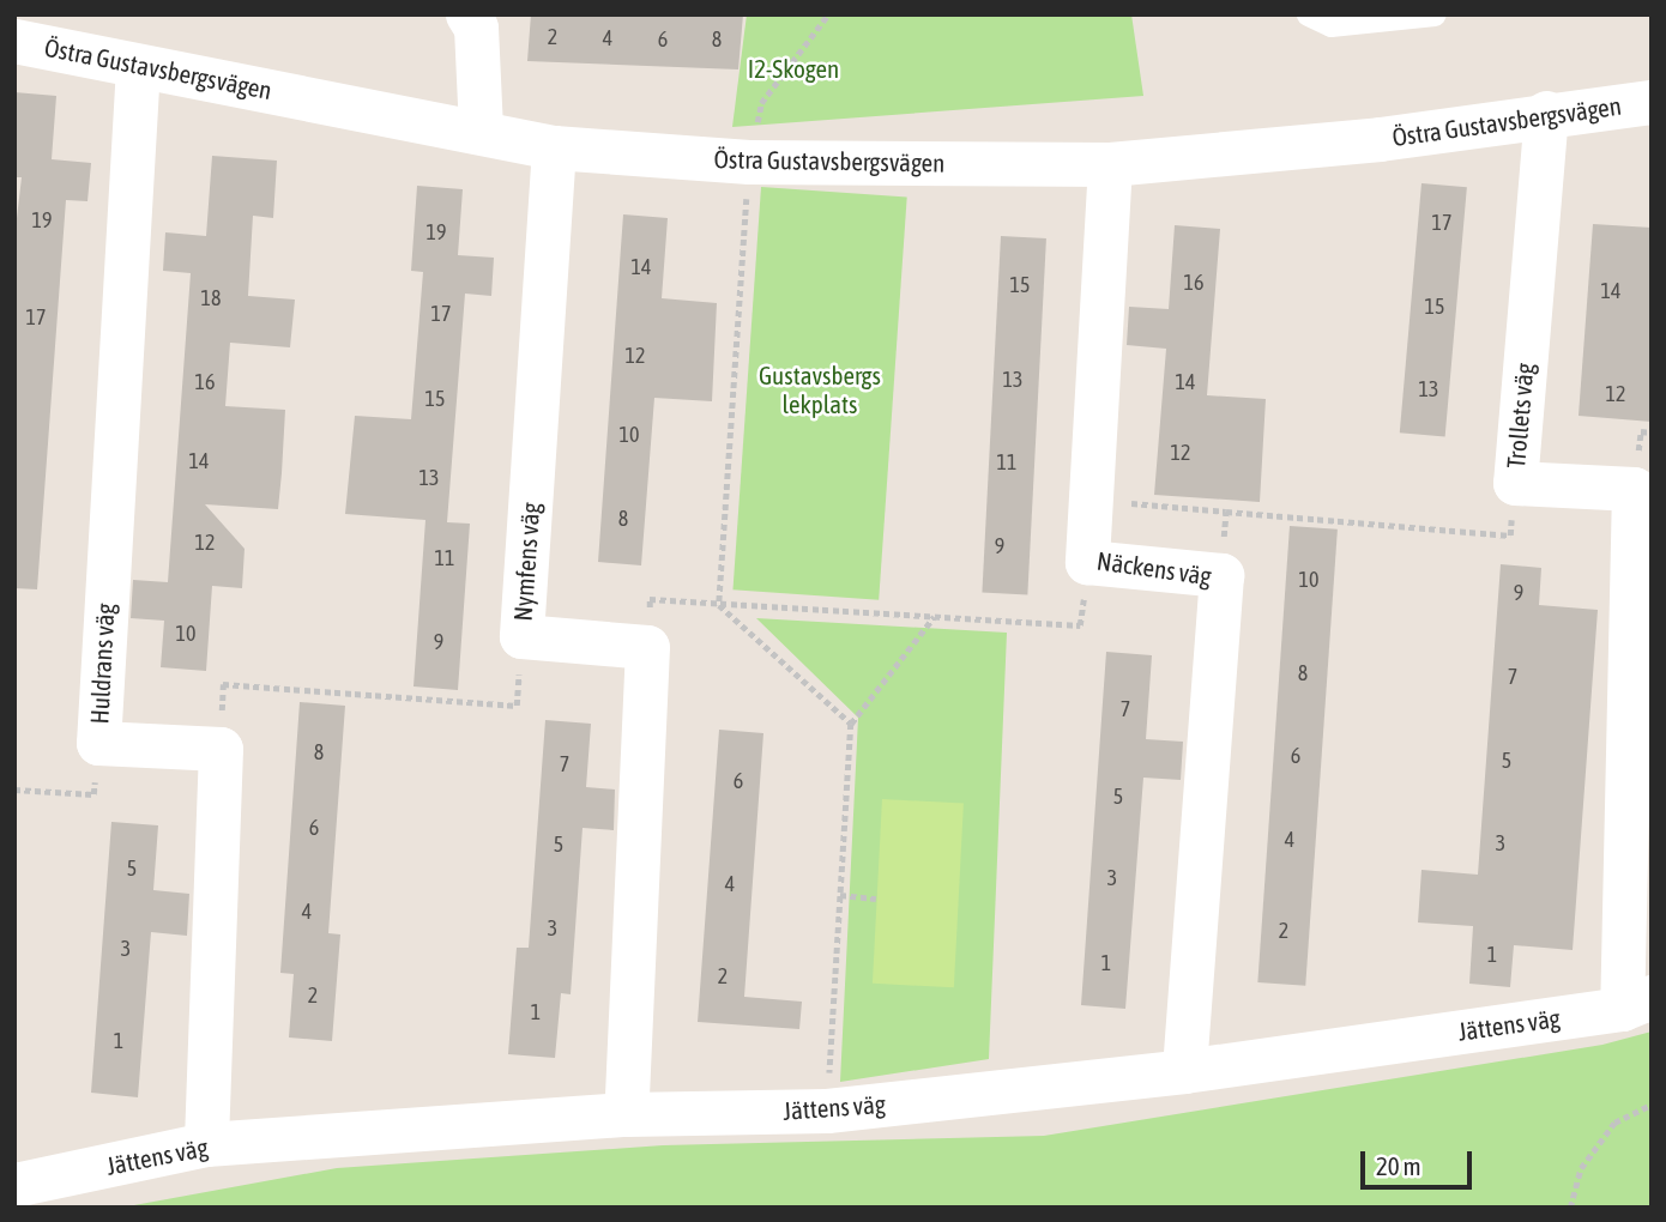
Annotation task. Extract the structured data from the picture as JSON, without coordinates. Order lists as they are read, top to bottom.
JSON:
{
  "streets": {
    "street": [
      "Östra Gustavsbergsvägen",
      "Trollets väg",
      "Nymfens väg",
      "Näckens väg",
      "Huldrans väg",
      "Jättens väg"
    ]
  },
  "crossings": [
    ["Östra Gustavsbergsvägen", "Trollets väg"],
    ["Östra Gustavsbergsvägen", "Nymfens väg"],
    ["Östra Gustavsbergsvägen", "Näckens väg"],
    ["Östra Gustavsbergsvägen", "Huldrans väg"],
    ["Trollets väg", "Jättens väg"],
    ["Näckens väg", "Jättens väg"]
  ],
  "parks": ["I2-Skogen", "Gustavsbergs lekplats"],
  "house_numbers": [
    "2",
    "4",
    "6",
    "8",
    "19",
    "17",
    "19",
    "14",
    "16",
    "15",
    "14",
    "18",
    "15",
    "17",
    "17",
    "12",
    "13",
    "16",
    "14",
    "13",
    "12",
    "15",
    "10",
    "12",
    "14",
    "11",
    "13",
    "8",
    "12",
    "9",
    "11",
    "10",
    "9",
    "10",
    "9",
    "8",
    "7",
    "7",
    "8",
    "6",
    "5",
    "7",
    "6",
    "5",
    "6",
    "4",
    "3",
    "5",
    "5",
    "3",
    "4",
    "4",
    "3",
    "2",
    "3",
    "1",
    "1",
    "2",
    "2",
    "1",
    "1"
  ],
  "scale_bar": "20 m"
}
